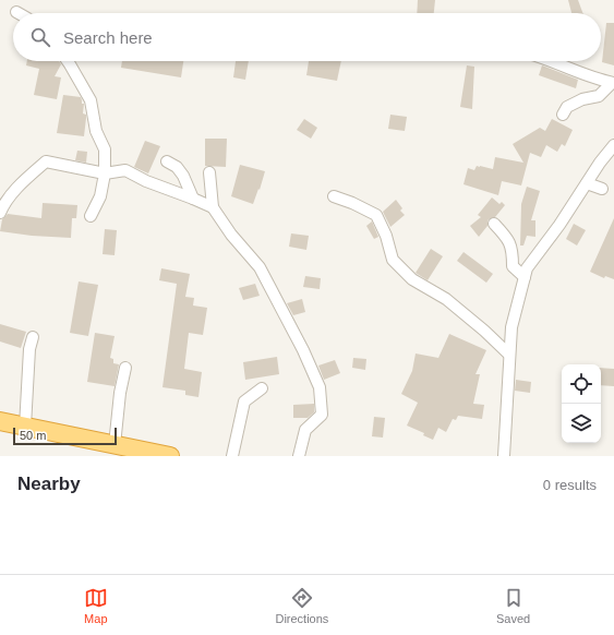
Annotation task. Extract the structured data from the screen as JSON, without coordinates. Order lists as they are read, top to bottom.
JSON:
{
  "scale_bar": "50 m",
  "page": {
    "search": "Search here",
    "scale": "50 m",
    "heading": ["Nearby", "0 results"],
    "nav": ["Map", "Directions", "Saved"]
  }
}
